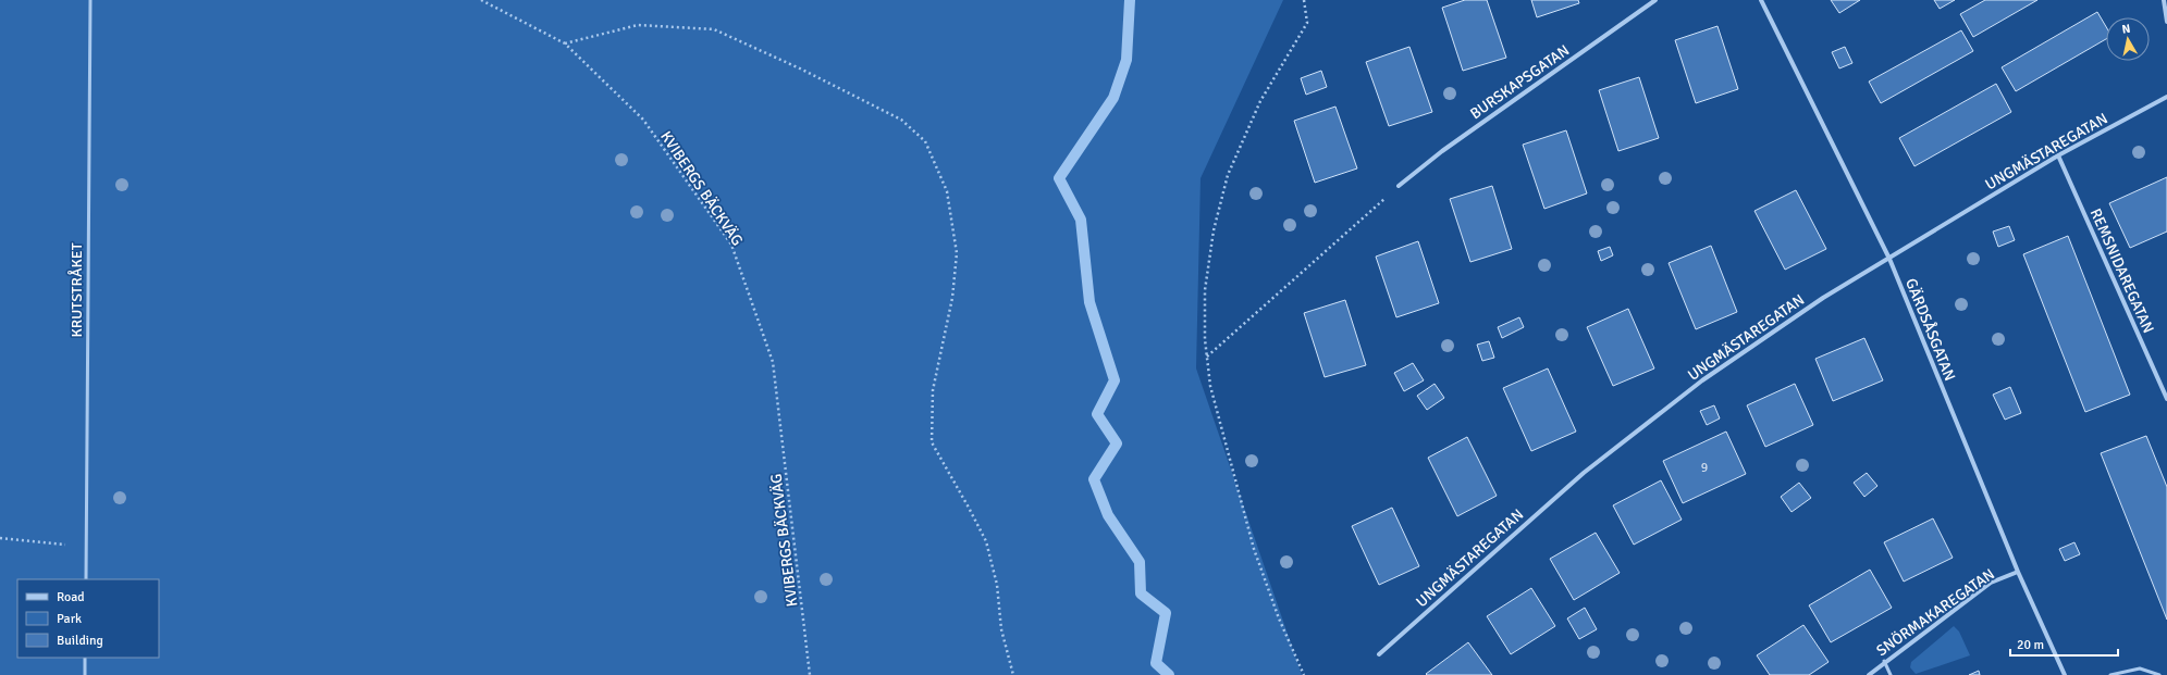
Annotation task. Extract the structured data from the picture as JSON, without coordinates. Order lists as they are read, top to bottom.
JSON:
{
  "streets": {
    "street": [
      "BURSKAPSGATAN",
      "UNGMÄSTAREGATAN",
      "REMSNIDAREGATAN",
      "GÄRDSÅSGATAN",
      "SNÖRMAKAREGATAN"
    ],
    "lane": ["KRUTSTRÅKET"],
    "path": ["KVIBERGS BÄCKVÄG"]
  },
  "crossings": [
    ["UNGMÄSTAREGATAN", "REMSNIDAREGATAN"],
    ["UNGMÄSTAREGATAN", "GÄRDSÅSGATAN"],
    ["GÄRDSÅSGATAN", "SNÖRMAKAREGATAN"]
  ],
  "house_numbers": ["9"],
  "legend": ["Road", "Park", "Building"],
  "scale_bar": "20 m",
  "north": "top"
}
